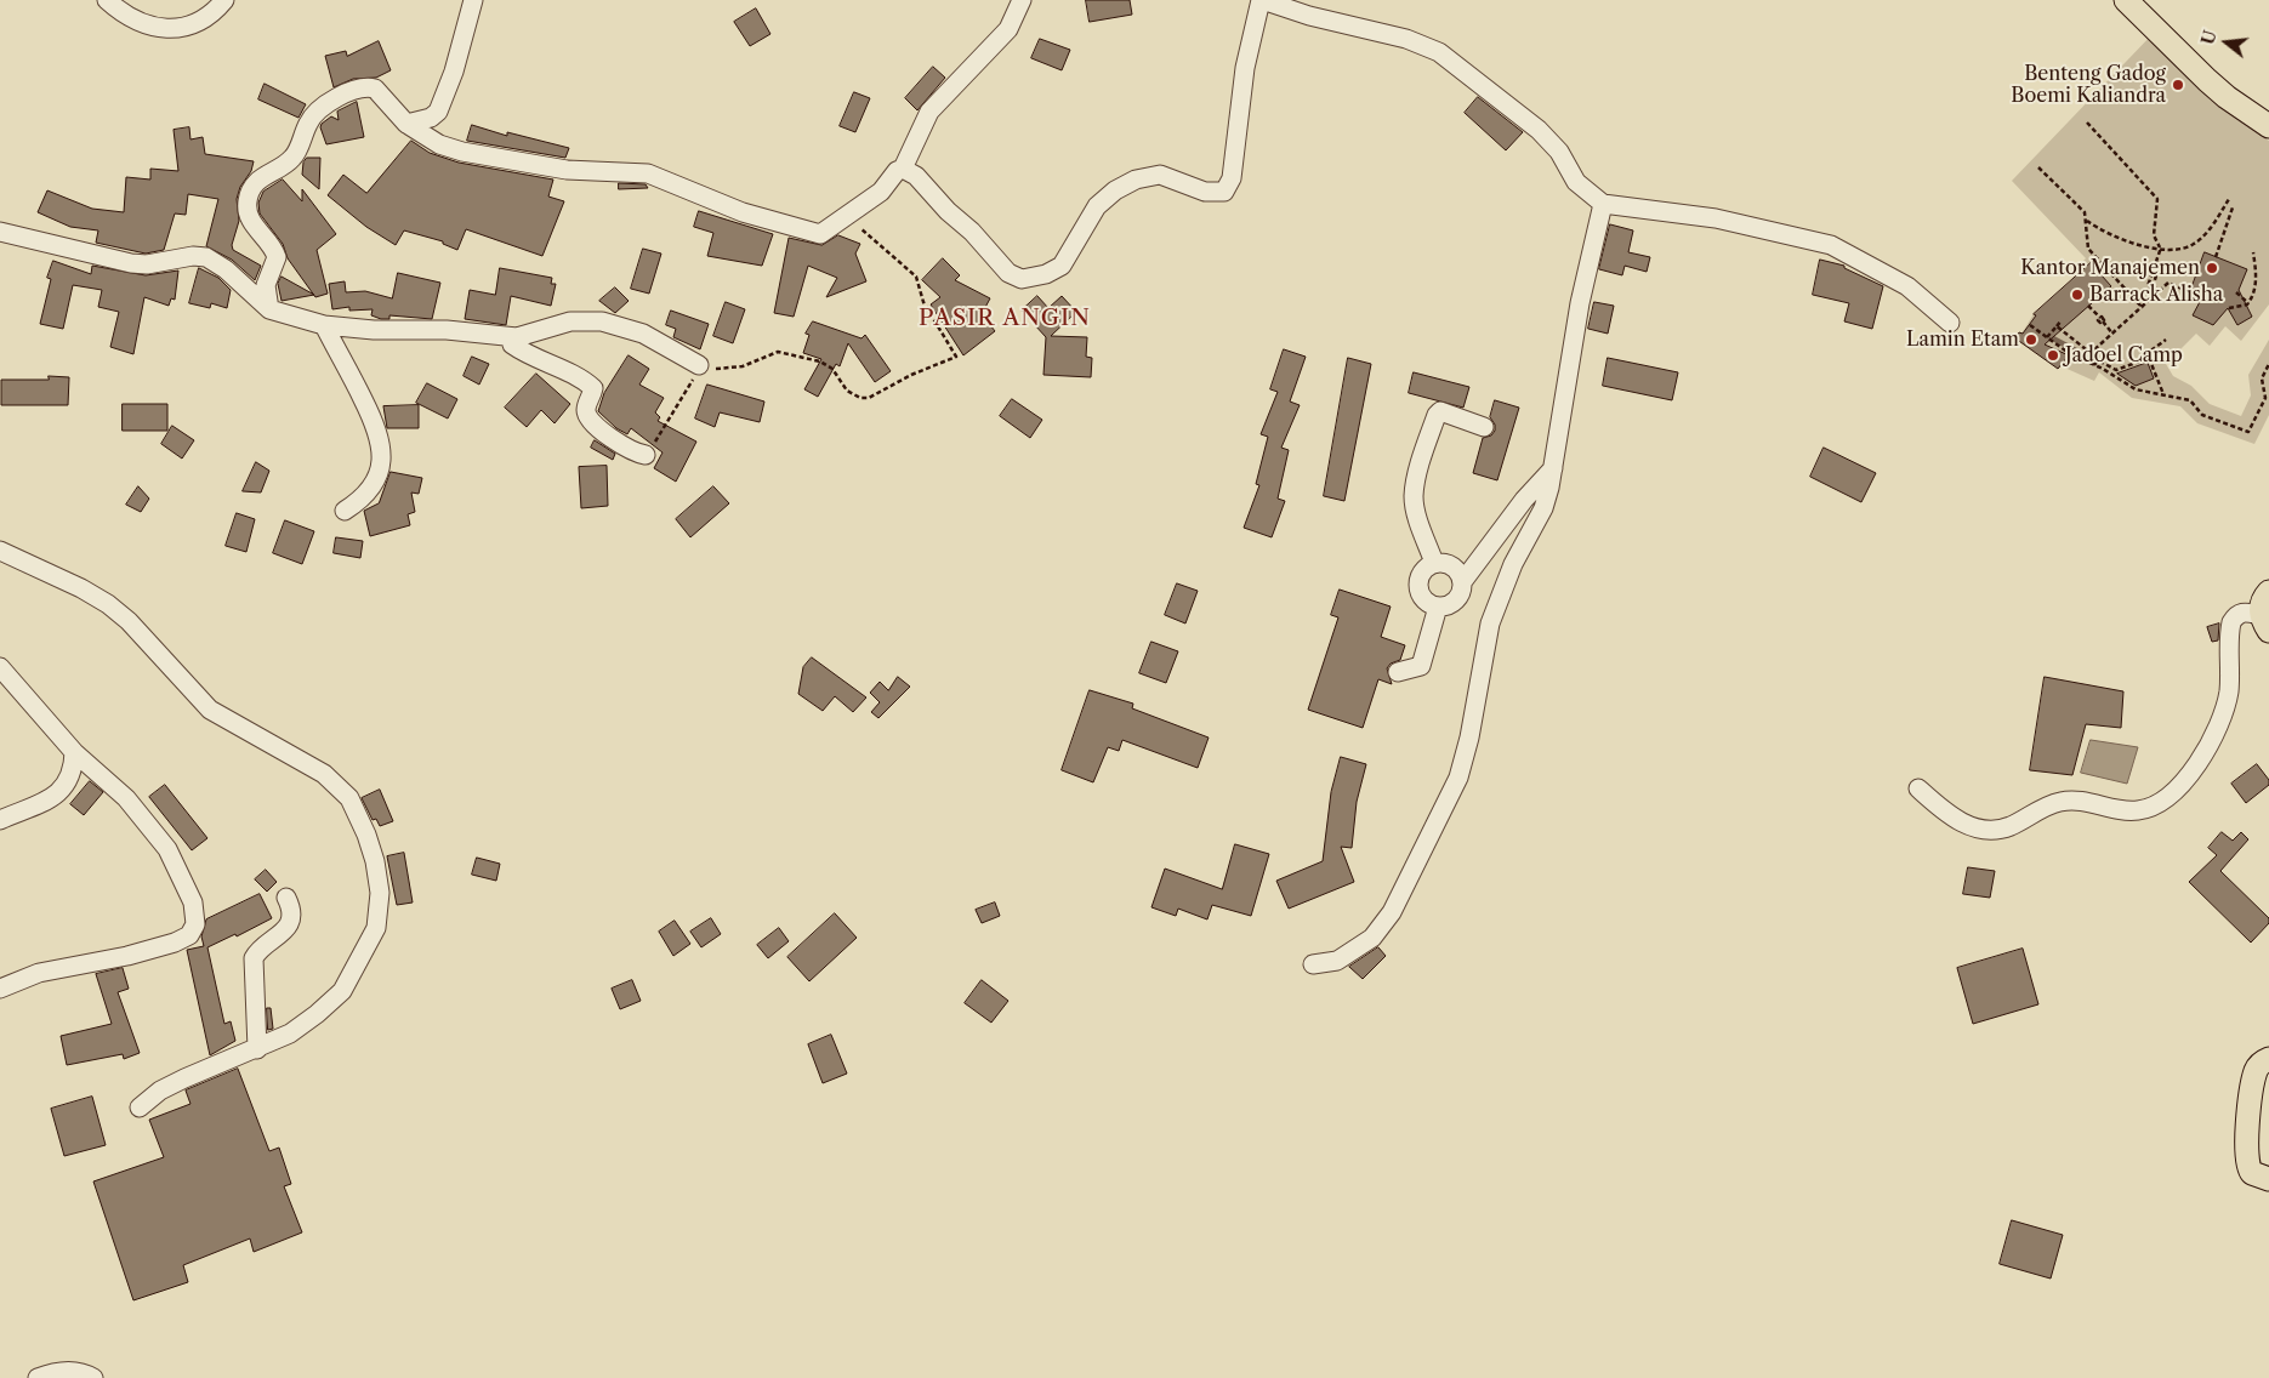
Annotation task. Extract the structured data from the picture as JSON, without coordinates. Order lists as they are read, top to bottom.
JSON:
{
  "districts": ["PASIR ANGIN"],
  "places": [
    "Benteng Gadog Boemi Kaliandra",
    "Kantor Manajemen",
    "Barrack Alisha",
    "Lamin Etam",
    "Jadoel Camp"
  ],
  "north": "left"
}
